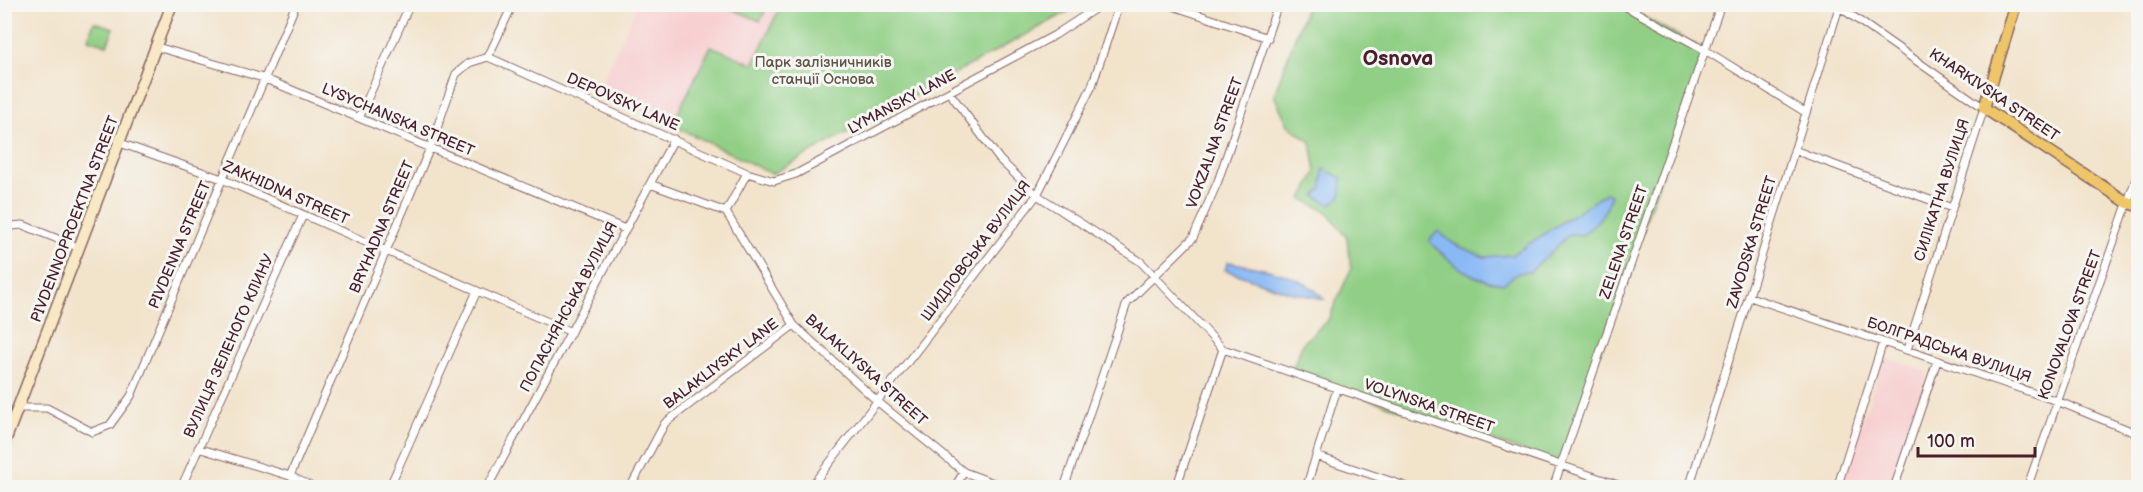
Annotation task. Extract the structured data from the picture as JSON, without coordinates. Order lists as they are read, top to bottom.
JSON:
{
  "streets": {
    "main road": ["KHARKIVSKA STREET", "СИЛІКАТНА ВУЛИЦЯ", "PIVDENNOPROEKTNA STREET"],
    "street": [
      "DEPOVSKY LANE",
      "LYMANSKY LANE",
      "LYSYCHANSKA STREET",
      "VOKZALNA STREET",
      "ZAKHIDNA STREET",
      "BRYHADNA STREET",
      "ZELENA STREET",
      "ZAVODSKA STREET",
      "PIVDENNA STREET",
      "ШИДЛОВСЬКА ВУЛИЦЯ",
      "ПОПАСНЯНСЬКА ВУЛИЦЯ",
      "KONOVALOVA STREET",
      "ВУЛИЦЯ ЗЕЛЕНОГО КЛИНУ",
      "БОЛГРАДСЬКА ВУЛИЦЯ",
      "BALAKLIYSKY LANE",
      "BALAKLIYSKA STREET",
      "VOLYNSKA STREET"
    ]
  },
  "crossings": [
    ["KHARKIVSKA STREET", "СИЛІКАТНА ВУЛИЦЯ"],
    ["KHARKIVSKA STREET", "ZAVODSKA STREET"],
    ["KHARKIVSKA STREET", "KONOVALOVA STREET"],
    ["DEPOVSKY LANE", "LYMANSKY LANE"],
    ["DEPOVSKY LANE", "BRYHADNA STREET"],
    ["DEPOVSKY LANE", "ПОПАСНЯНСЬКА ВУЛИЦЯ"],
    ["LYSYCHANSKA STREET", "PIVDENNOPROEKTNA STREET"],
    ["LYSYCHANSKA STREET", "BRYHADNA STREET"],
    ["LYSYCHANSKA STREET", "PIVDENNA STREET"],
    ["LYSYCHANSKA STREET", "ПОПАСНЯНСЬКА ВУЛИЦЯ"],
    ["СИЛІКАТНА ВУЛИЦЯ", "БОЛГРАДСЬКА ВУЛИЦЯ"],
    ["ZAKHIDNA STREET", "PIVDENNOPROEKTNA STREET"],
    ["ZAKHIDNA STREET", "BRYHADNA STREET"],
    ["ZAKHIDNA STREET", "PIVDENNA STREET"],
    ["ZAKHIDNA STREET", "ПОПАСНЯНСЬКА ВУЛИЦЯ"],
    ["ZAKHIDNA STREET", "ВУЛИЦЯ ЗЕЛЕНОГО КЛИНУ"],
    ["PIVDENNOPROEKTNA STREET", "PIVDENNA STREET"],
    ["ZELENA STREET", "VOLYNSKA STREET"],
    ["ZAVODSKA STREET", "БОЛГРАДСЬКА ВУЛИЦЯ"],
    ["ШИДЛОВСЬКА ВУЛИЦЯ", "BALAKLIYSKA STREET"],
    ["KONOVALOVA STREET", "БОЛГРАДСЬКА ВУЛИЦЯ"],
    ["BALAKLIYSKY LANE", "BALAKLIYSKA STREET"]
  ],
  "districts": ["Osnova"],
  "parks": ["Парк залізничників станції Основа"],
  "scale_bar": "100 m"
}
